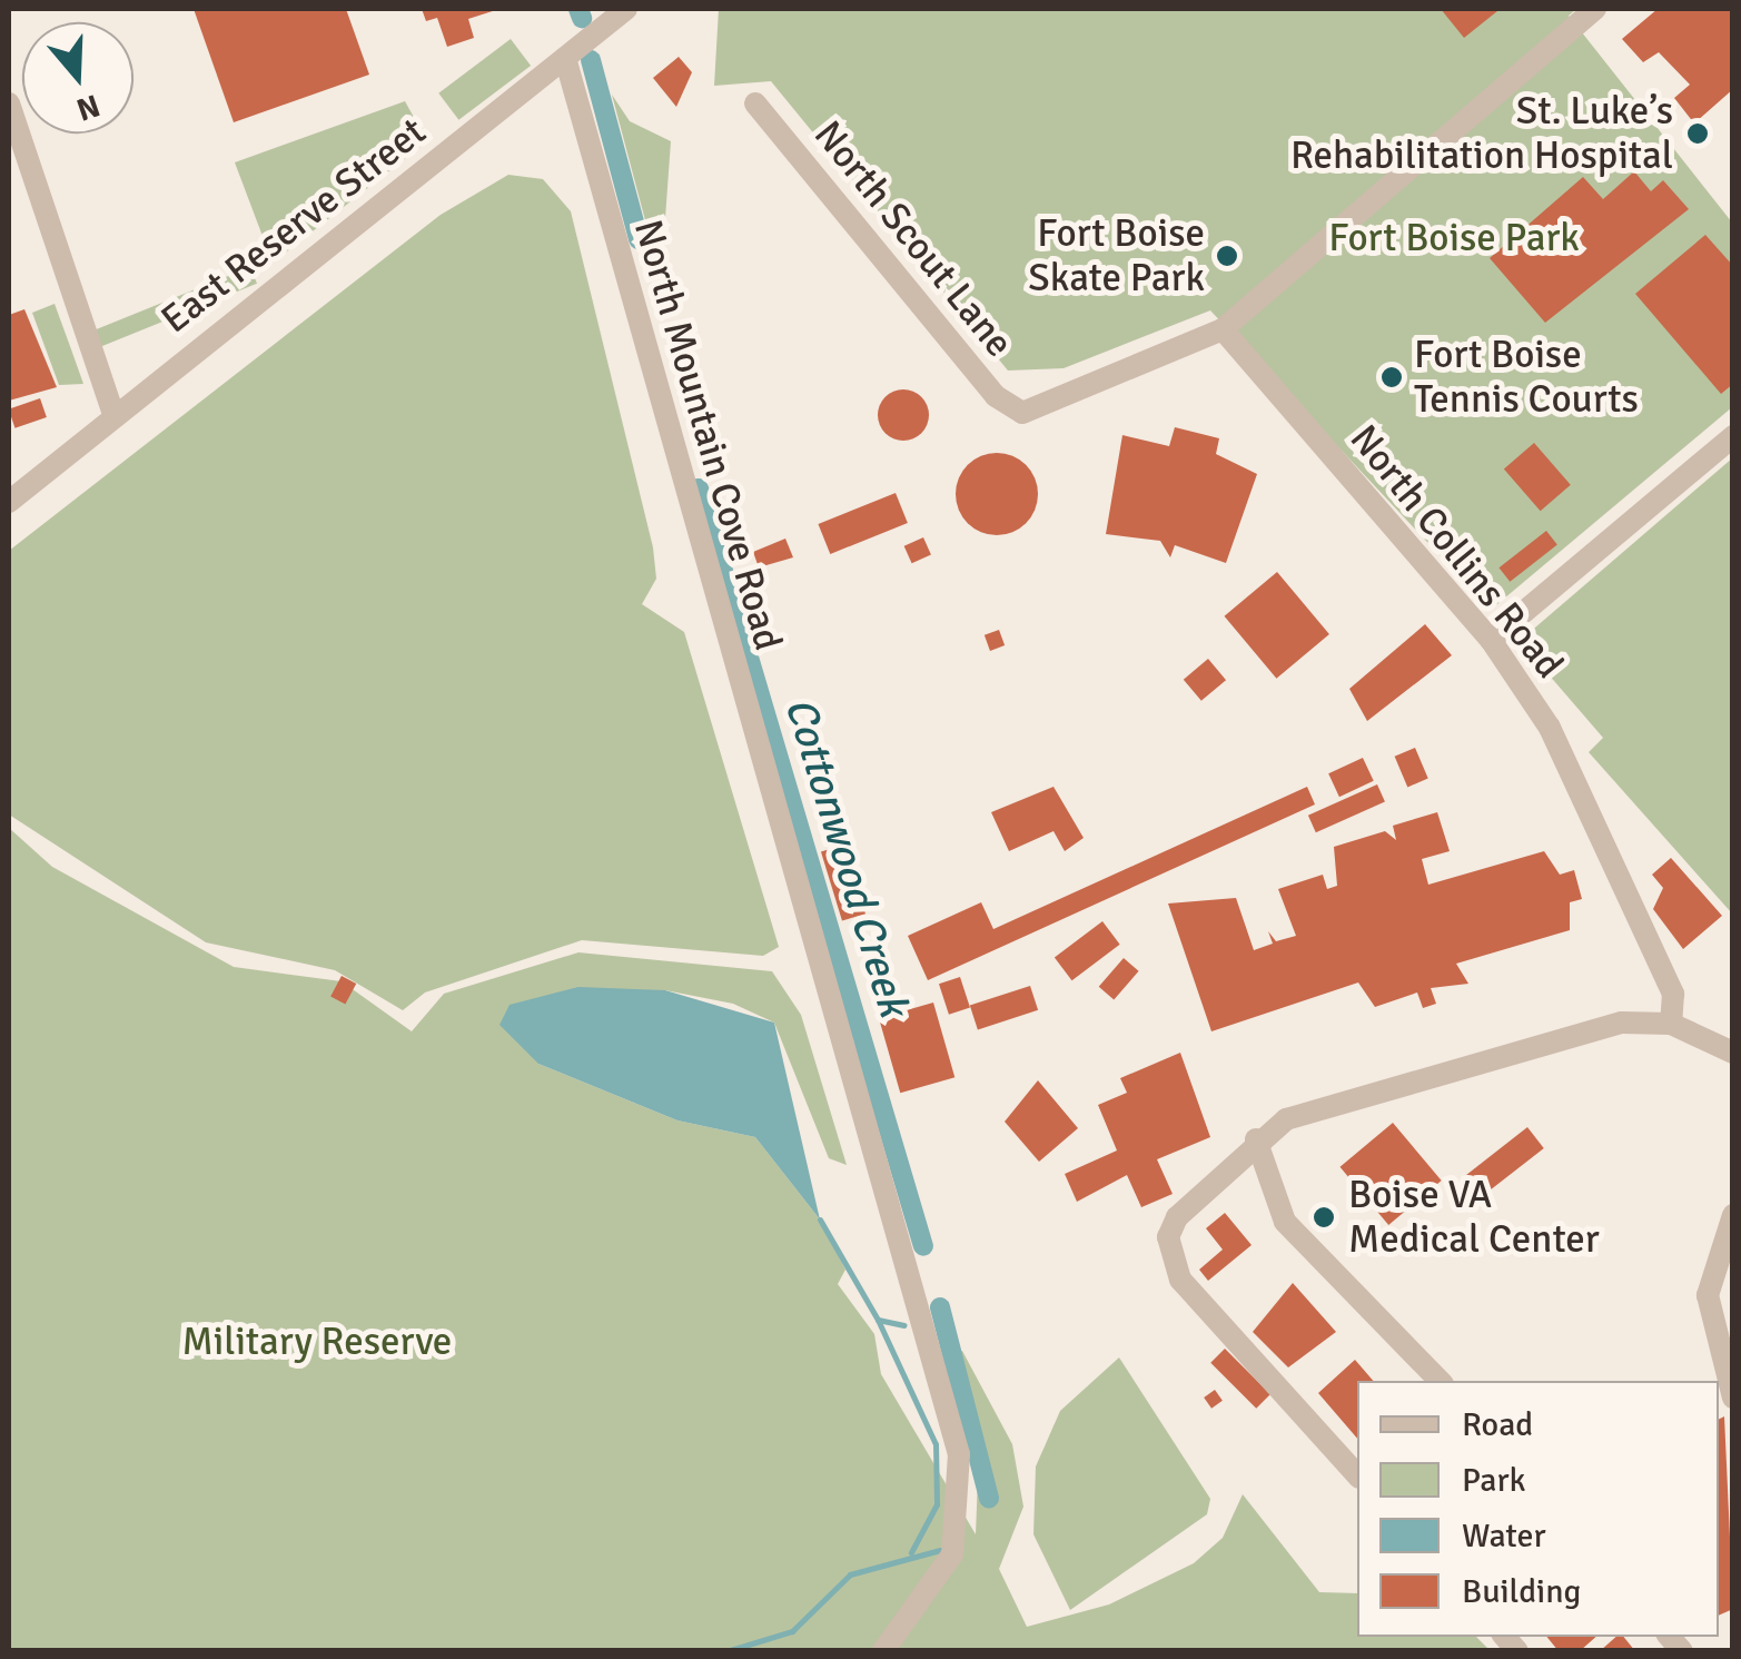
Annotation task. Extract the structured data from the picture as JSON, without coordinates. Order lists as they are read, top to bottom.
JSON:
{
  "streets": {
    "street": [
      "East Reserve Street",
      "North Scout Lane",
      "North Mountain Cove Road",
      "North Collins Road"
    ]
  },
  "crossings": [
    ["East Reserve Street", "North Mountain Cove Road"],
    ["North Scout Lane", "North Collins Road"]
  ],
  "water": ["Cottonwood Creek"],
  "parks": ["Fort Boise Park", "Military Reserve"],
  "places": [
    "St. Luke’s Rehabilitation Hospital",
    "Fort Boise Skate Park",
    "Fort Boise Tennis Courts",
    "Boise VA Medical Center"
  ],
  "legend": [
    "Road",
    "Park",
    "Water",
    "Building"
  ],
  "north": "bottom"
}
